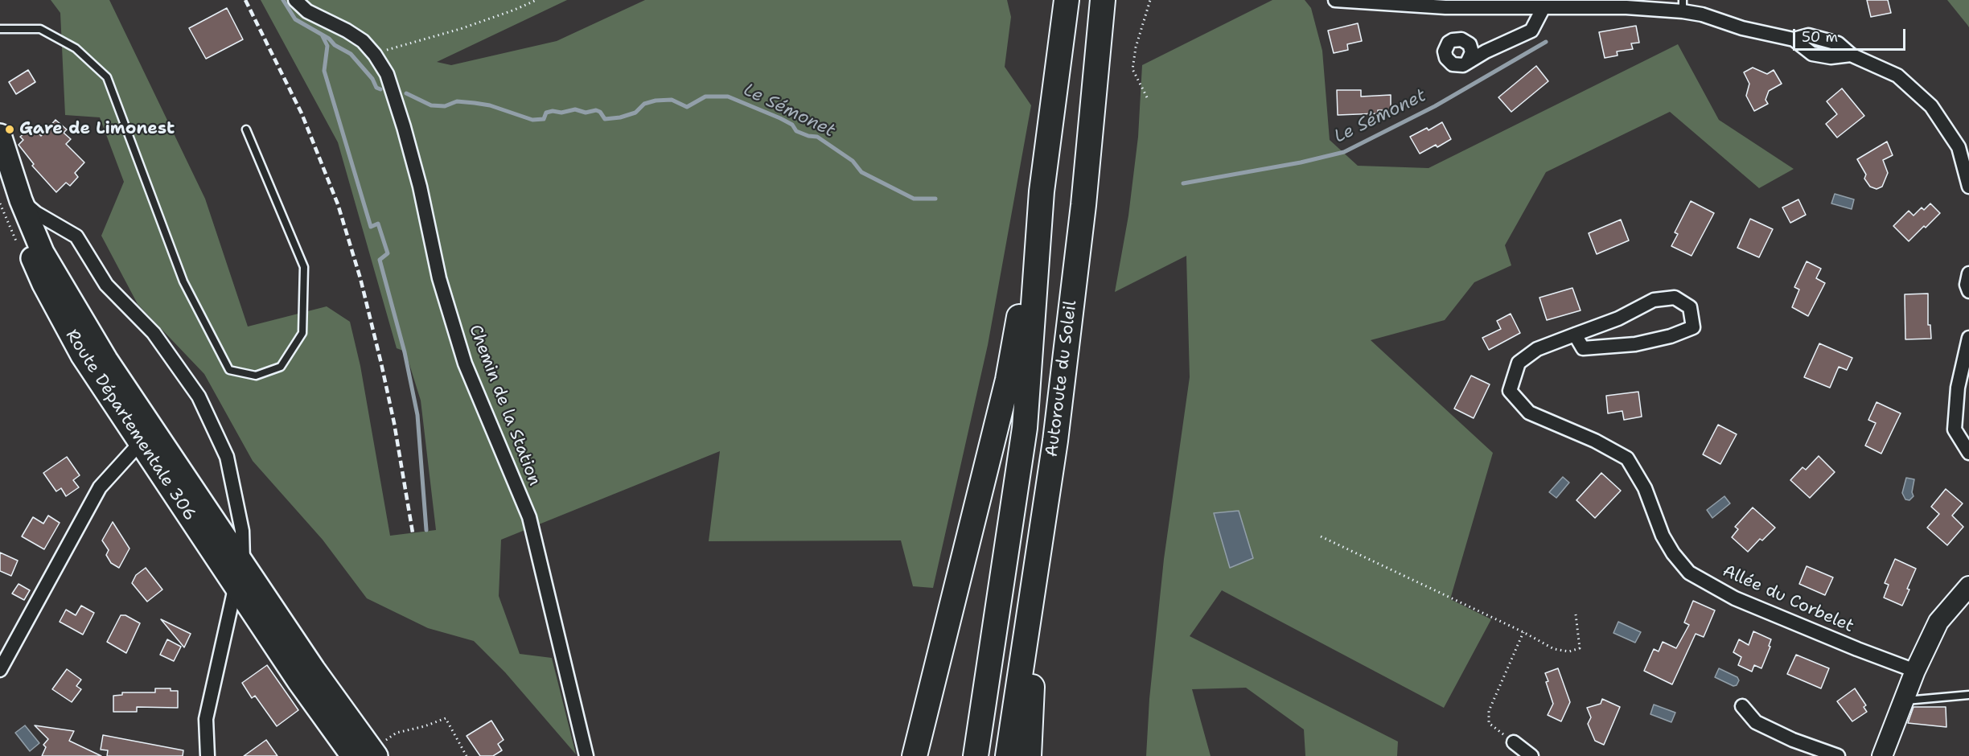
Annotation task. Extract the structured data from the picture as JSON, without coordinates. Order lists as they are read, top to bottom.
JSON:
{
  "streets": {
    "highway": ["Autoroute du Soleil"],
    "main road": ["Route Départementale 306"],
    "street": ["Chemin de la Station", "Allée du Corbelet"]
  },
  "water": ["Le Sémonet"],
  "places": ["Gare de Limonest"],
  "scale_bar": "50 m"
}
